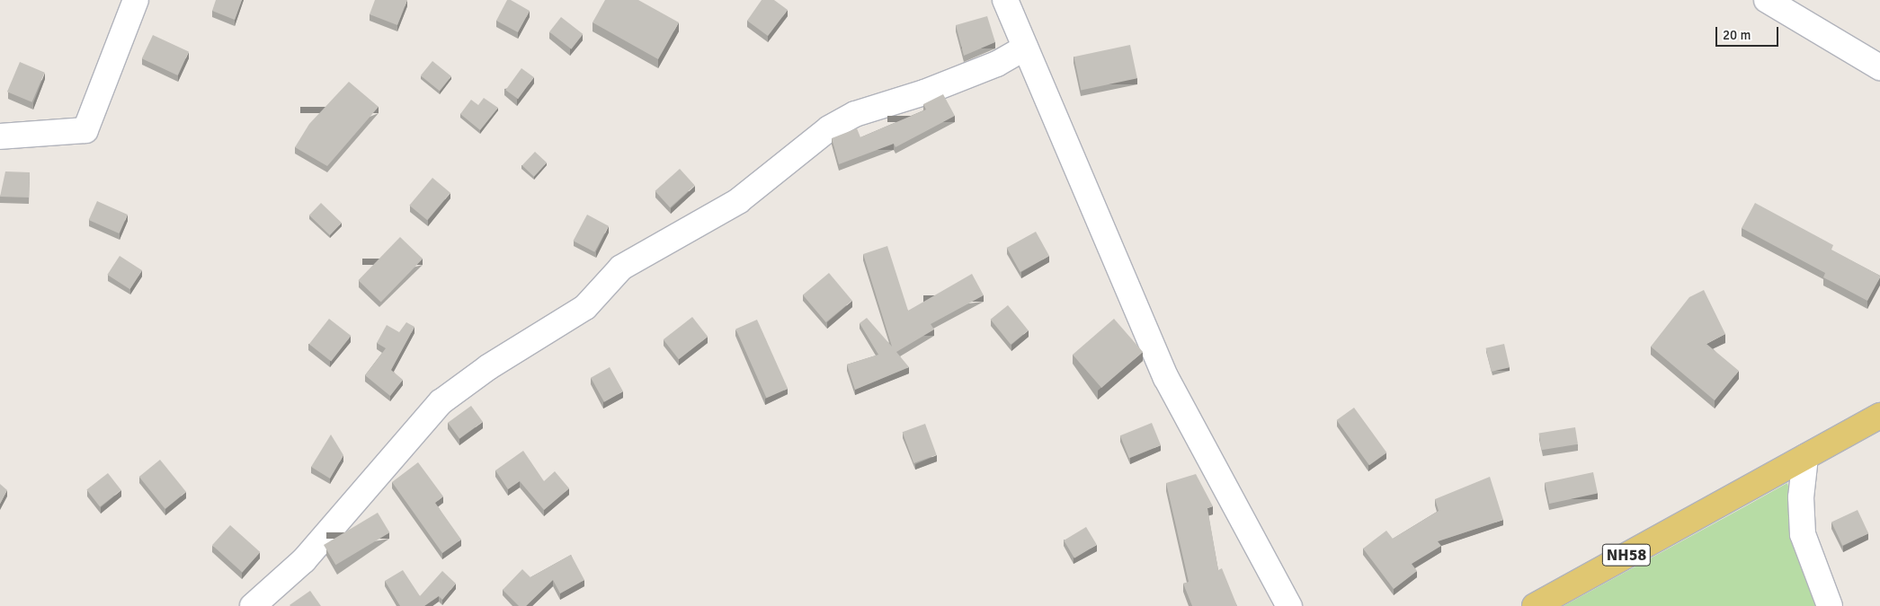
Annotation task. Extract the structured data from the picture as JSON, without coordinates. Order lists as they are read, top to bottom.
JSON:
{
  "streets": {
    "main road": ["NH58"]
  },
  "scale_bar": "20 m"
}
